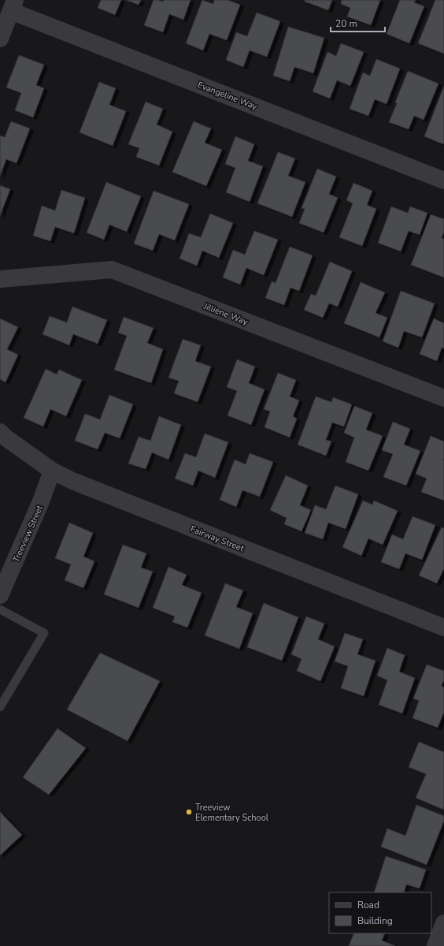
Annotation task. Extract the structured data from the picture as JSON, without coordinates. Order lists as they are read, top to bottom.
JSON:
{
  "streets": {
    "street": [
      "Evangeline Way",
      "Jilliene Way",
      "Treeview Street",
      "Fairway Street"
    ]
  },
  "crossings": [
    ["Treeview Street", "Fairway Street"]
  ],
  "places": ["Treeview Elementary School"],
  "legend": ["Road", "Building"],
  "scale_bar": "20 m"
}
